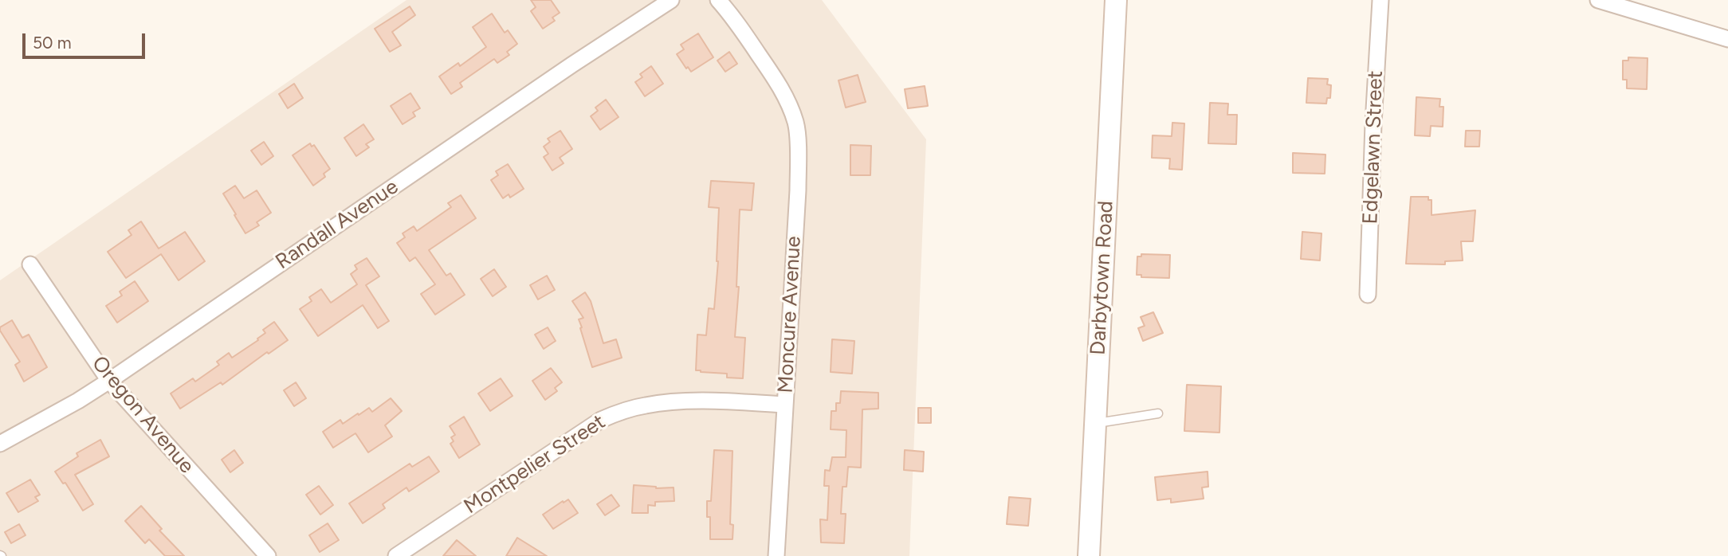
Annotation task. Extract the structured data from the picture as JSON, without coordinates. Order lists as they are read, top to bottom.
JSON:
{
  "streets": {
    "main road": ["Darbytown Road"],
    "street": [
      "Edgelawn Street",
      "Randall Avenue",
      "Moncure Avenue",
      "Oregon Avenue",
      "Montpelier Street"
    ]
  },
  "crossings": [
    ["Randall Avenue", "Oregon Avenue"],
    ["Moncure Avenue", "Montpelier Street"]
  ],
  "scale_bar": "50 m"
}
